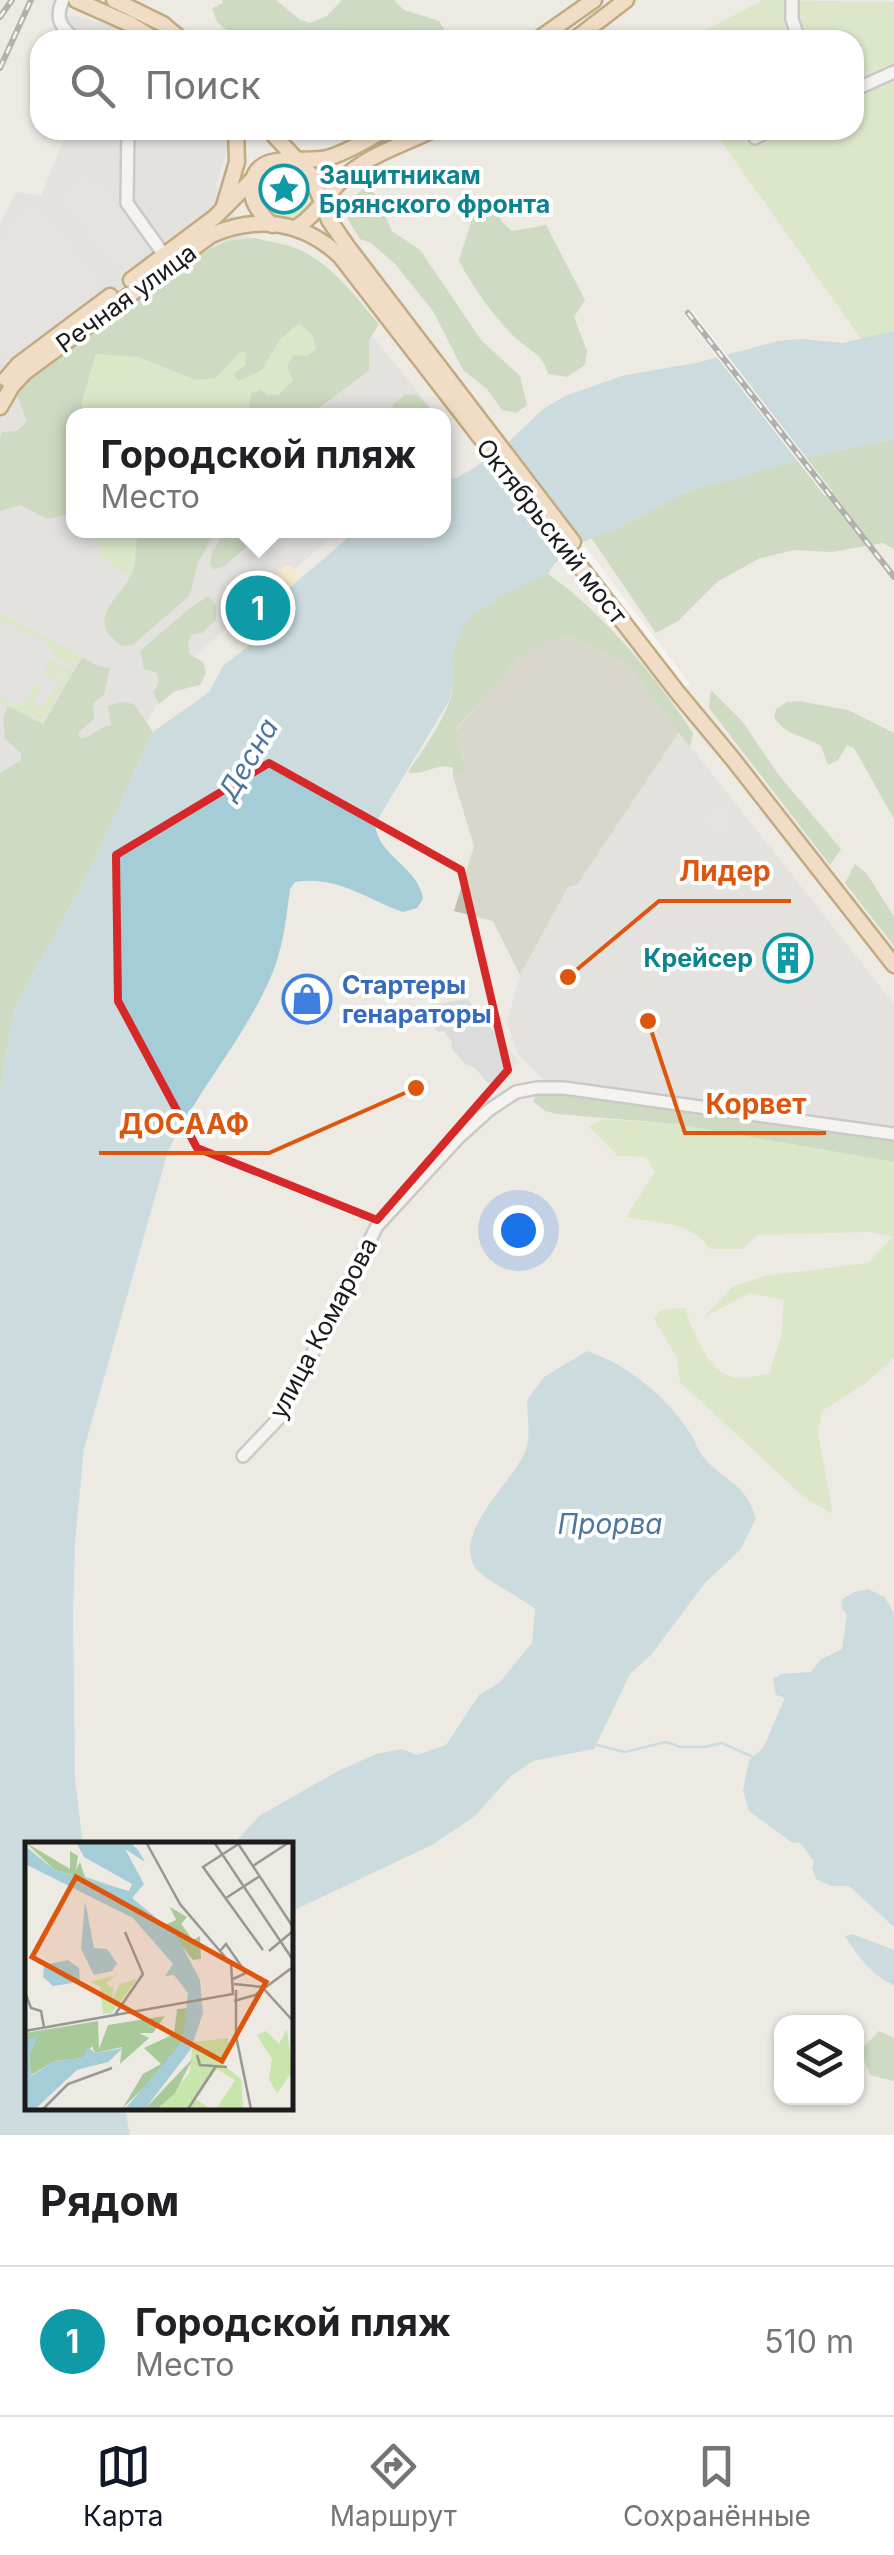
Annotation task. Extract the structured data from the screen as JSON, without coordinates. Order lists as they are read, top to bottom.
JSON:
{
  "streets": {
    "main road": ["Речная улица", "Октябрьский мост"],
    "street": ["улица Комарова"]
  },
  "water": ["Десна", "Прорва"],
  "places": {
    "place": ["Защитникам Брянского фронта"],
    "building": ["Крейсер"],
    "other": ["Лидер", "Корвет", "ДОСААФ"],
    "shop": ["Стартеры генараторы"]
  },
  "page": {
    "search": "Поиск",
    "popup": ["Городской пляж", "Место"],
    "pins": "1",
    "heading": "Рядом",
    "list": [
      {
        "mark": "1",
        "name": "Городской пляж",
        "note": "Место",
        "value": "510 m"
      }
    ],
    "nav": ["Карта", "Маршрут", "Сохранённые"]
  }
}
